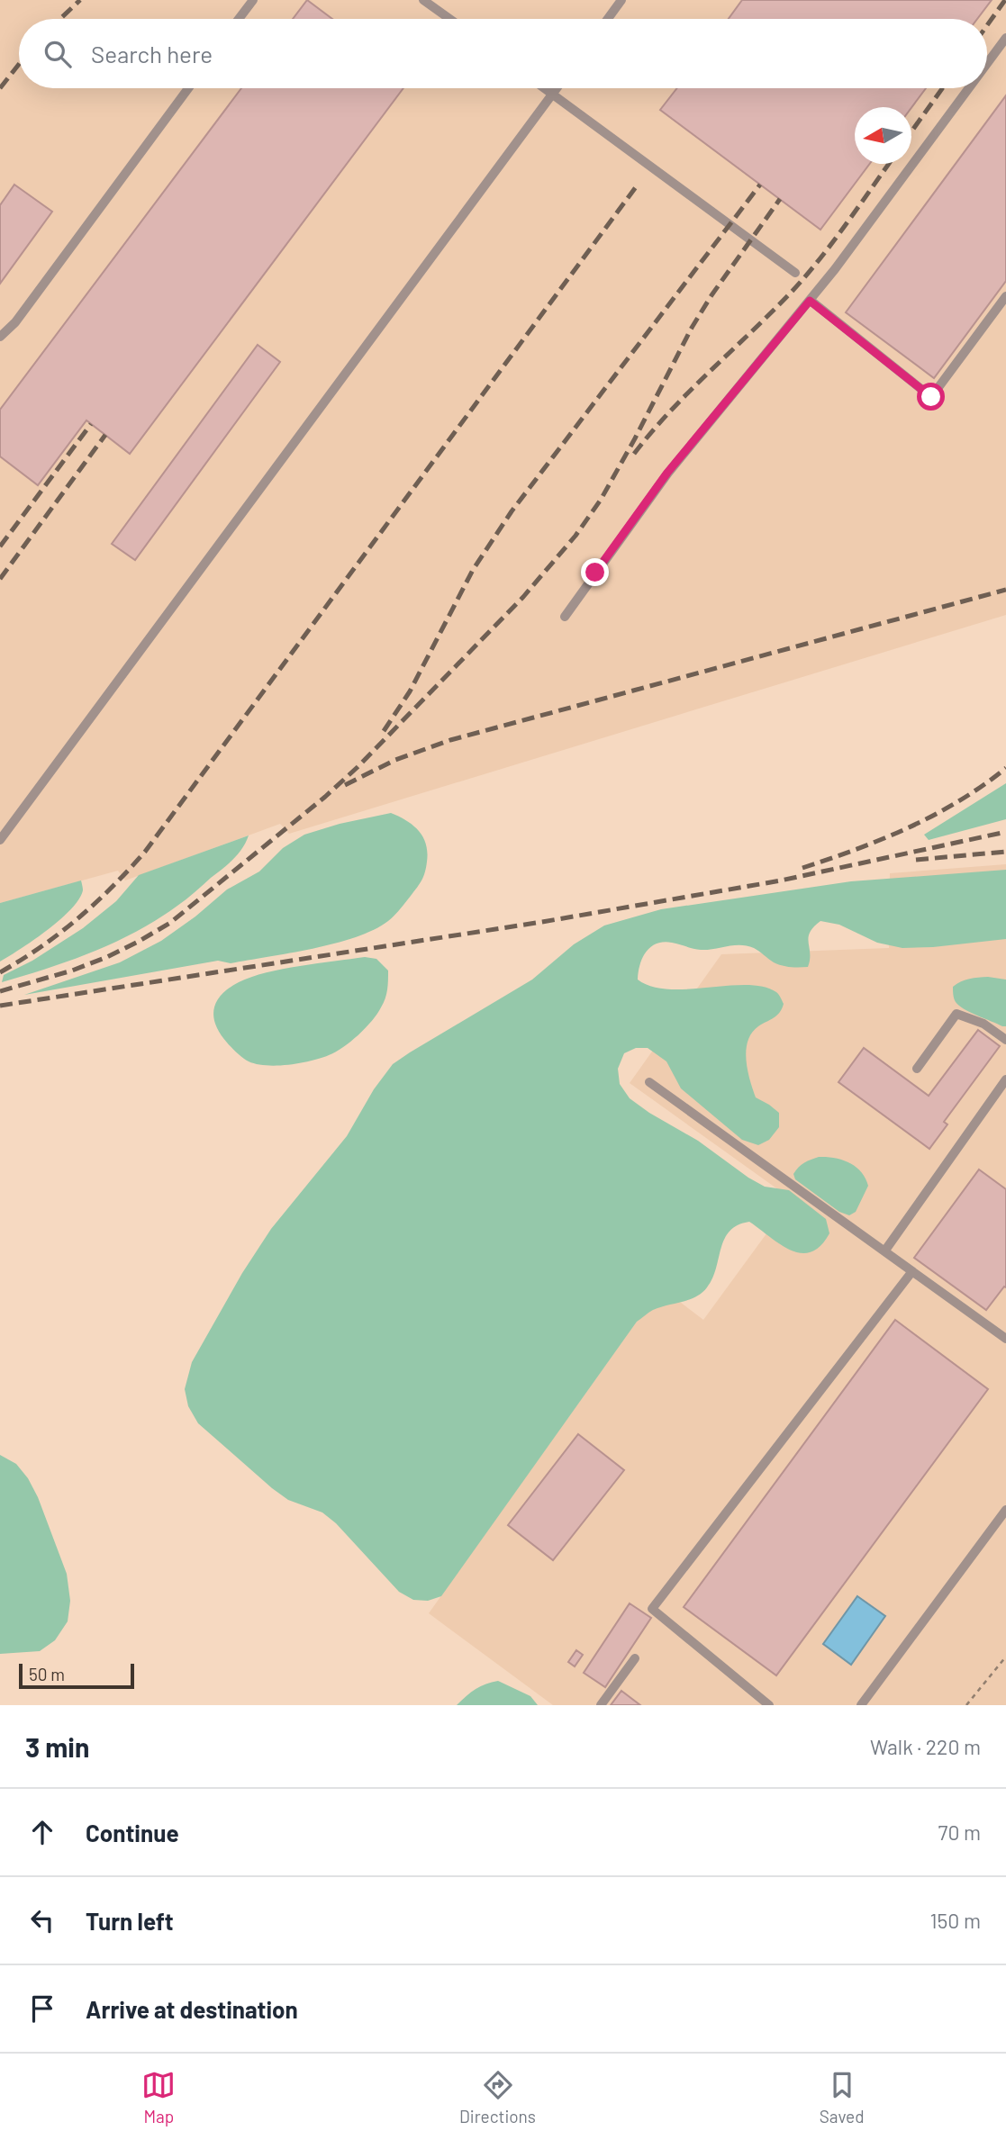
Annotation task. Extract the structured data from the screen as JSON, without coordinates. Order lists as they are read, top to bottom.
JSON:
{
  "scale_bar": "50 m",
  "north": "left",
  "page": {
    "search": "Search here",
    "scale": "50 m",
    "heading": ["3 min", "Walk · 220 m"],
    "list": [
      ["Continue", "70 m"],
      ["Turn left", "150 m"],
      "Arrive at destination"
    ],
    "nav": ["Map", "Directions", "Saved"]
  }
}
